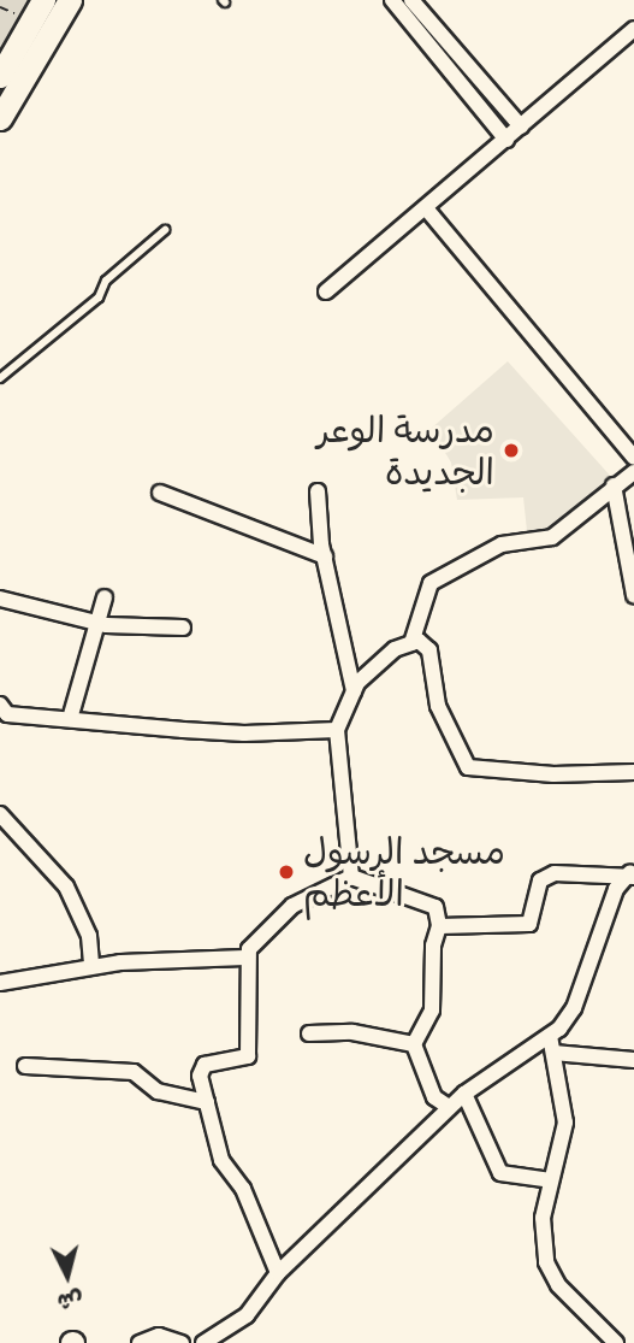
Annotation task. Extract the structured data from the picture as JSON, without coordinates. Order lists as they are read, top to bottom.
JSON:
{
  "places": ["مدرسة الوعر الجديدة", "مسجد الرسول الأعظم"],
  "north": "bottom"
}
